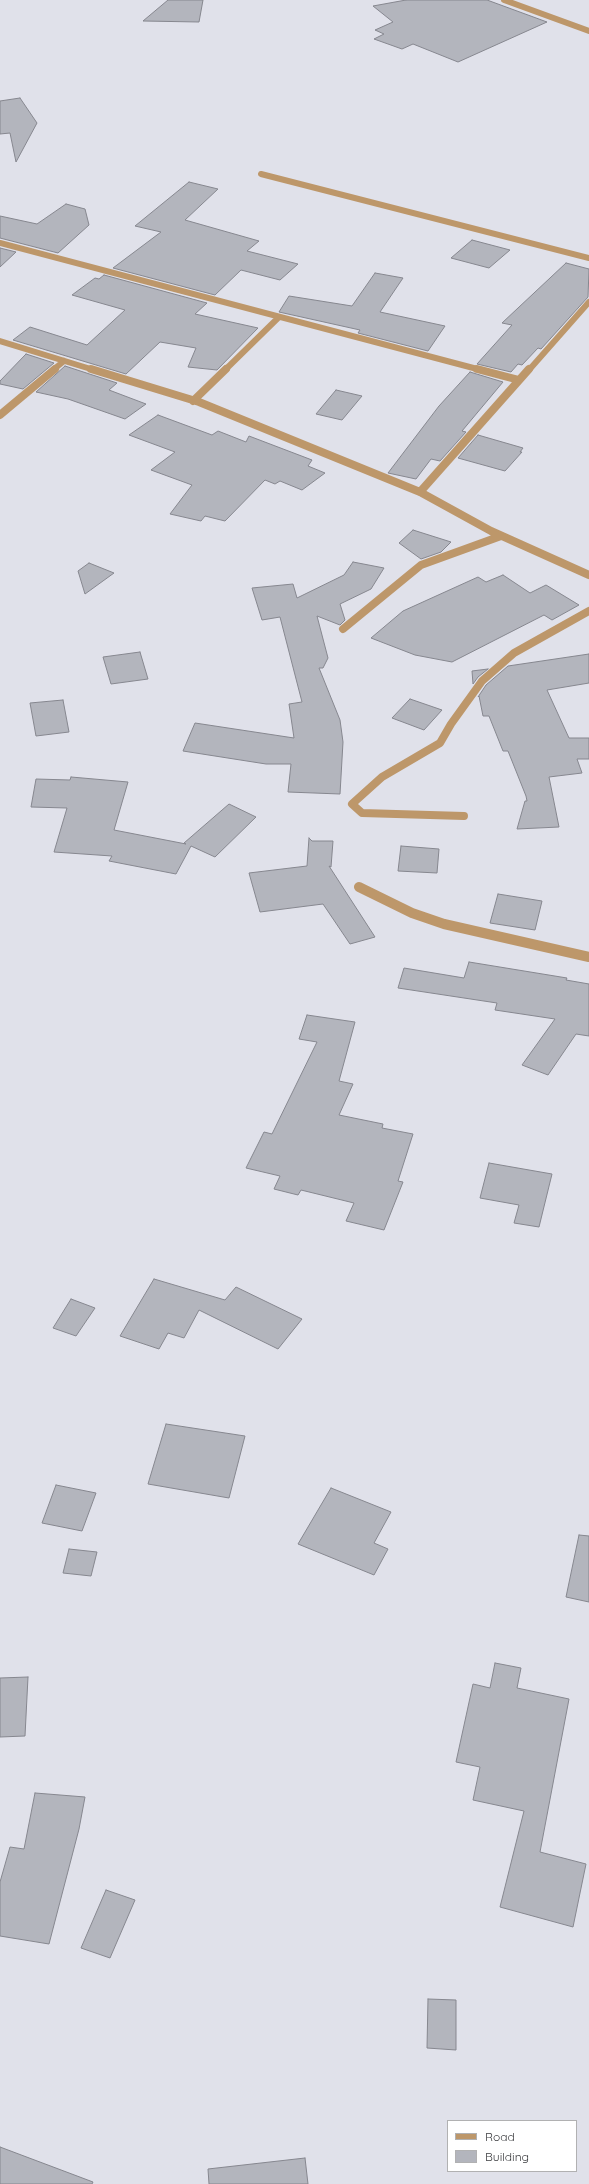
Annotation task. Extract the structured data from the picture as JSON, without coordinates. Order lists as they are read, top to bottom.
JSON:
{
  "legend": ["Road", "Building"]
}
